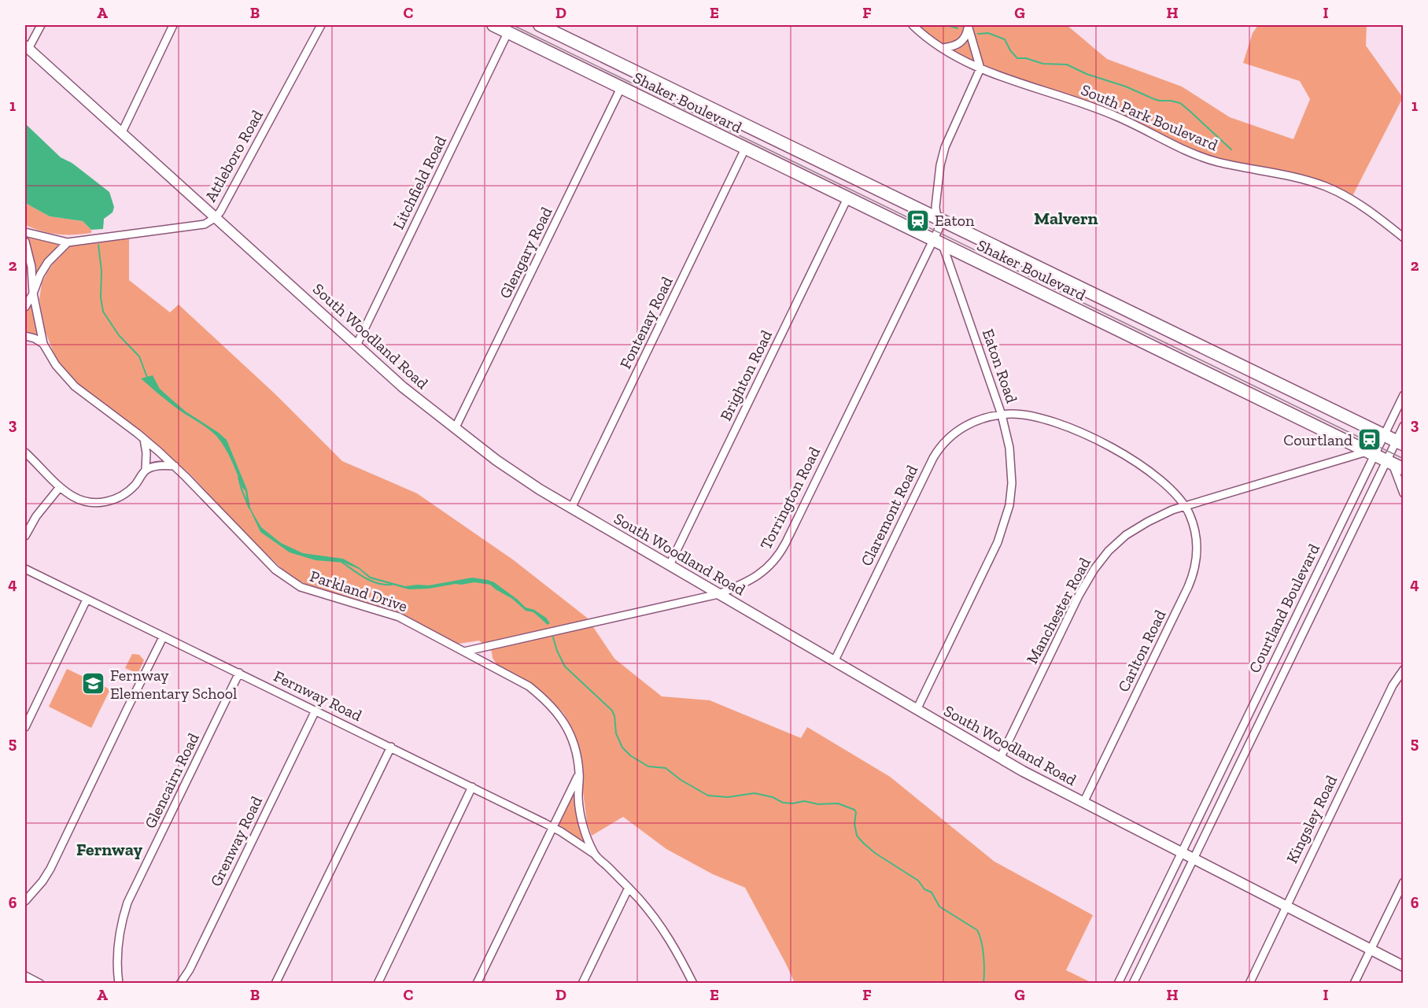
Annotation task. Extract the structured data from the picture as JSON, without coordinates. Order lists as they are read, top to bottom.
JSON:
{
  "streets": {
    "main road": ["Shaker Boulevard"],
    "street": [
      "South Park Boulevard",
      "Attleboro Road",
      "Litchfield Road",
      "Glengary Road",
      "Fontenay Road",
      "South Woodland Road",
      "Eaton Road",
      "Brighton Road",
      "Torrington Road",
      "Claremont Road",
      "Parkland Drive",
      "Courtland Boulevard",
      "Manchester Road",
      "Carlton Road",
      "Fernway Road",
      "Glencairn Road",
      "Kingsley Road",
      "Grenway Road"
    ]
  },
  "crossings": [
    ["Shaker Boulevard", "Litchfield Road"],
    ["Shaker Boulevard", "Glengary Road"],
    ["Shaker Boulevard", "Fontenay Road"],
    ["Shaker Boulevard", "Eaton Road"],
    ["Shaker Boulevard", "Brighton Road"],
    ["Shaker Boulevard", "Torrington Road"],
    ["Shaker Boulevard", "Courtland Boulevard"],
    ["Shaker Boulevard", "Manchester Road"],
    ["South Park Boulevard", "Eaton Road"],
    ["Attleboro Road", "South Woodland Road"],
    ["Litchfield Road", "South Woodland Road"],
    ["Glengary Road", "South Woodland Road"],
    ["Fontenay Road", "South Woodland Road"],
    ["South Woodland Road", "Eaton Road"],
    ["South Woodland Road", "Brighton Road"],
    ["South Woodland Road", "Torrington Road"],
    ["South Woodland Road", "Claremont Road"],
    ["South Woodland Road", "Courtland Boulevard"],
    ["South Woodland Road", "Manchester Road"],
    ["South Woodland Road", "Carlton Road"],
    ["South Woodland Road", "Kingsley Road"],
    ["Eaton Road", "Torrington Road"],
    ["Eaton Road", "Claremont Road"],
    ["Torrington Road", "Parkland Drive"],
    ["Claremont Road", "Manchester Road"],
    ["Claremont Road", "Carlton Road"],
    ["Parkland Drive", "Fernway Road"],
    ["Courtland Boulevard", "Manchester Road"],
    ["Manchester Road", "Carlton Road"],
    ["Fernway Road", "Glencairn Road"],
    ["Fernway Road", "Grenway Road"]
  ],
  "districts": ["Malvern", "Fernway"],
  "places": {
    "station": ["Eaton", "Courtland"],
    "school or university": ["Fernway Elementary School"]
  },
  "grid": {
    "columns": [
      "A",
      "B",
      "C",
      "D",
      "E",
      "F",
      "G",
      "H",
      "I"
    ],
    "rows": [
      "1",
      "2",
      "3",
      "4",
      "5",
      "6"
    ]
  }
}
